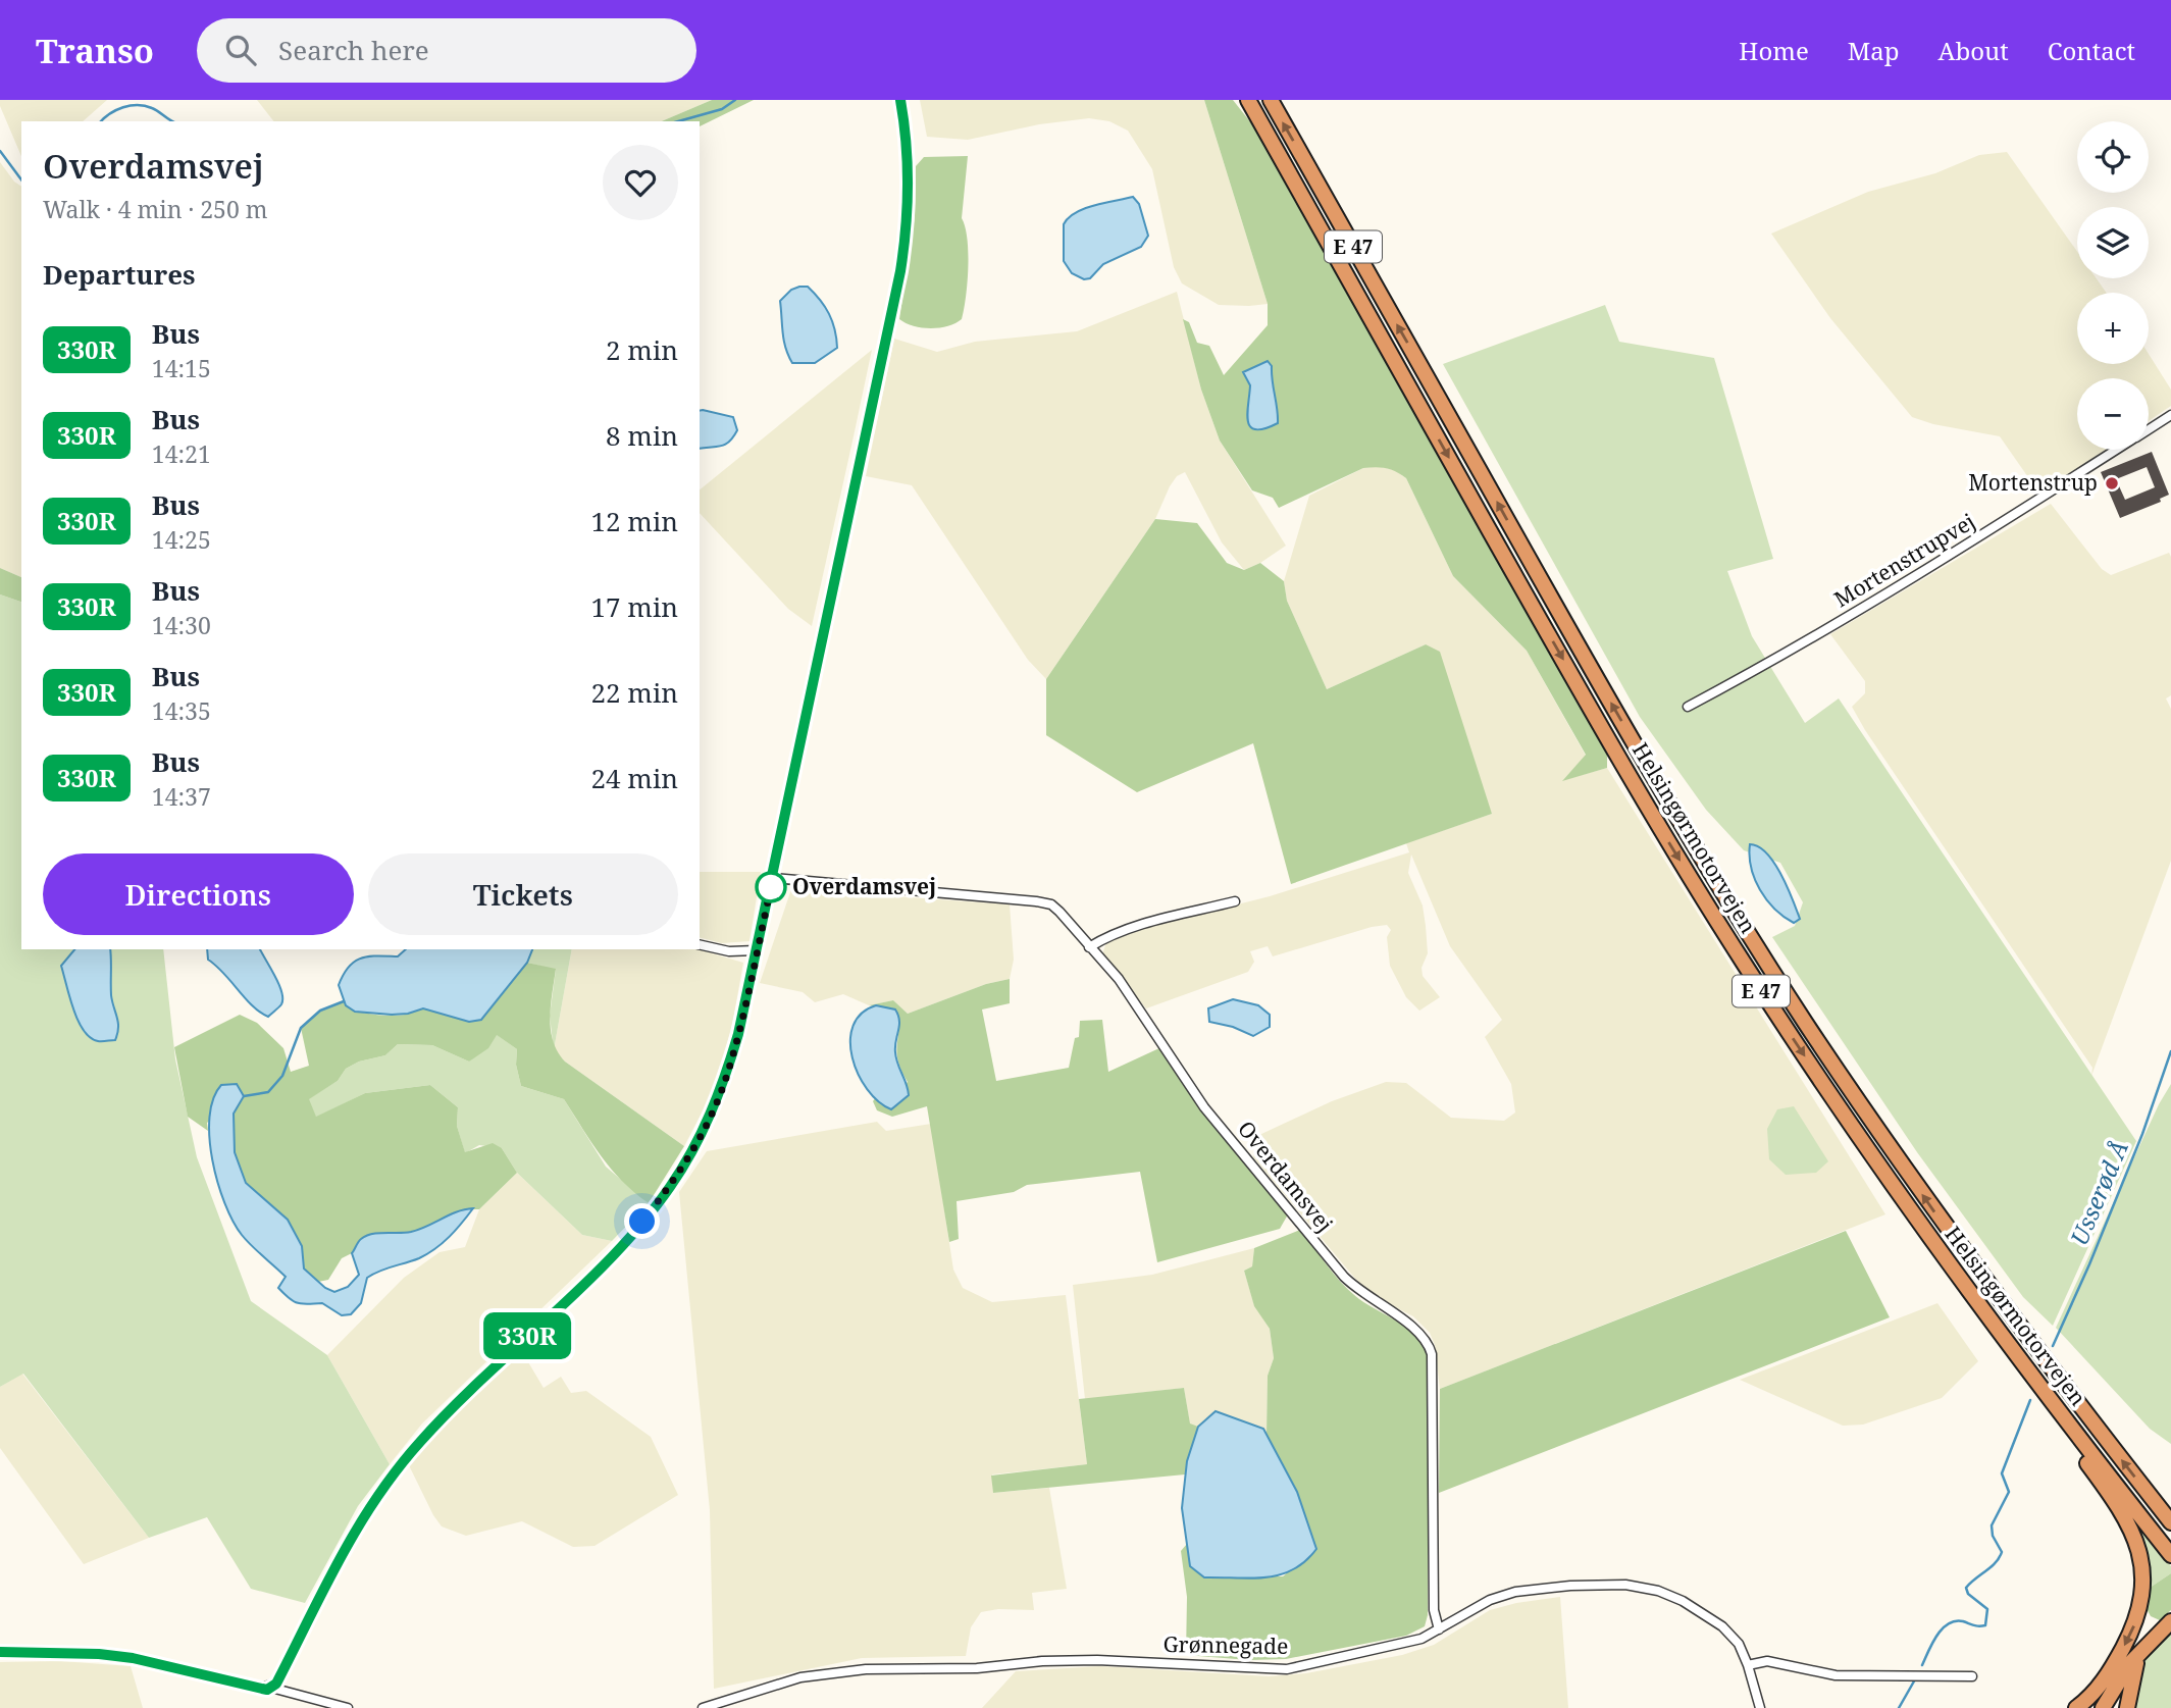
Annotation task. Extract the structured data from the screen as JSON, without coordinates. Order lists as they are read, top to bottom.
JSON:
{
  "streets": {
    "highway": ["E 47", "Helsingørmotorvejen"],
    "street": ["Mortenstrupvej", "Overdamsvej", "Grønnegade"]
  },
  "crossings": [
    ["Overdamsvej", "Grønnegade"]
  ],
  "water": ["Usserød Å"],
  "places": ["Mortenstrup", "Overdamsvej"],
  "lines": ["bus line 330R"],
  "page": {
    "header": "Transo",
    "search": "Search here",
    "nav": [
      "Home",
      "Map",
      "About",
      "Contact"
    ],
    "on_map": "330R",
    "map_buttons": ["+", "−"],
    "heading": [
      ["Overdamsvej", "Walk · 4 min · 250 m"],
      "Departures"
    ],
    "list": [
      {
        "mark": "330R",
        "name": "Bus",
        "note": "14:15",
        "value": "2 min"
      },
      {
        "mark": "330R",
        "name": "Bus",
        "note": "14:21",
        "value": "8 min"
      },
      {
        "mark": "330R",
        "name": "Bus",
        "note": "14:25",
        "value": "12 min"
      },
      {
        "mark": "330R",
        "name": "Bus",
        "note": "14:30",
        "value": "17 min"
      },
      {
        "mark": "330R",
        "name": "Bus",
        "note": "14:35",
        "value": "22 min"
      },
      {
        "mark": "330R",
        "name": "Bus",
        "note": "14:37",
        "value": "24 min"
      }
    ],
    "buttons": ["Directions", "Tickets"]
  }
}
